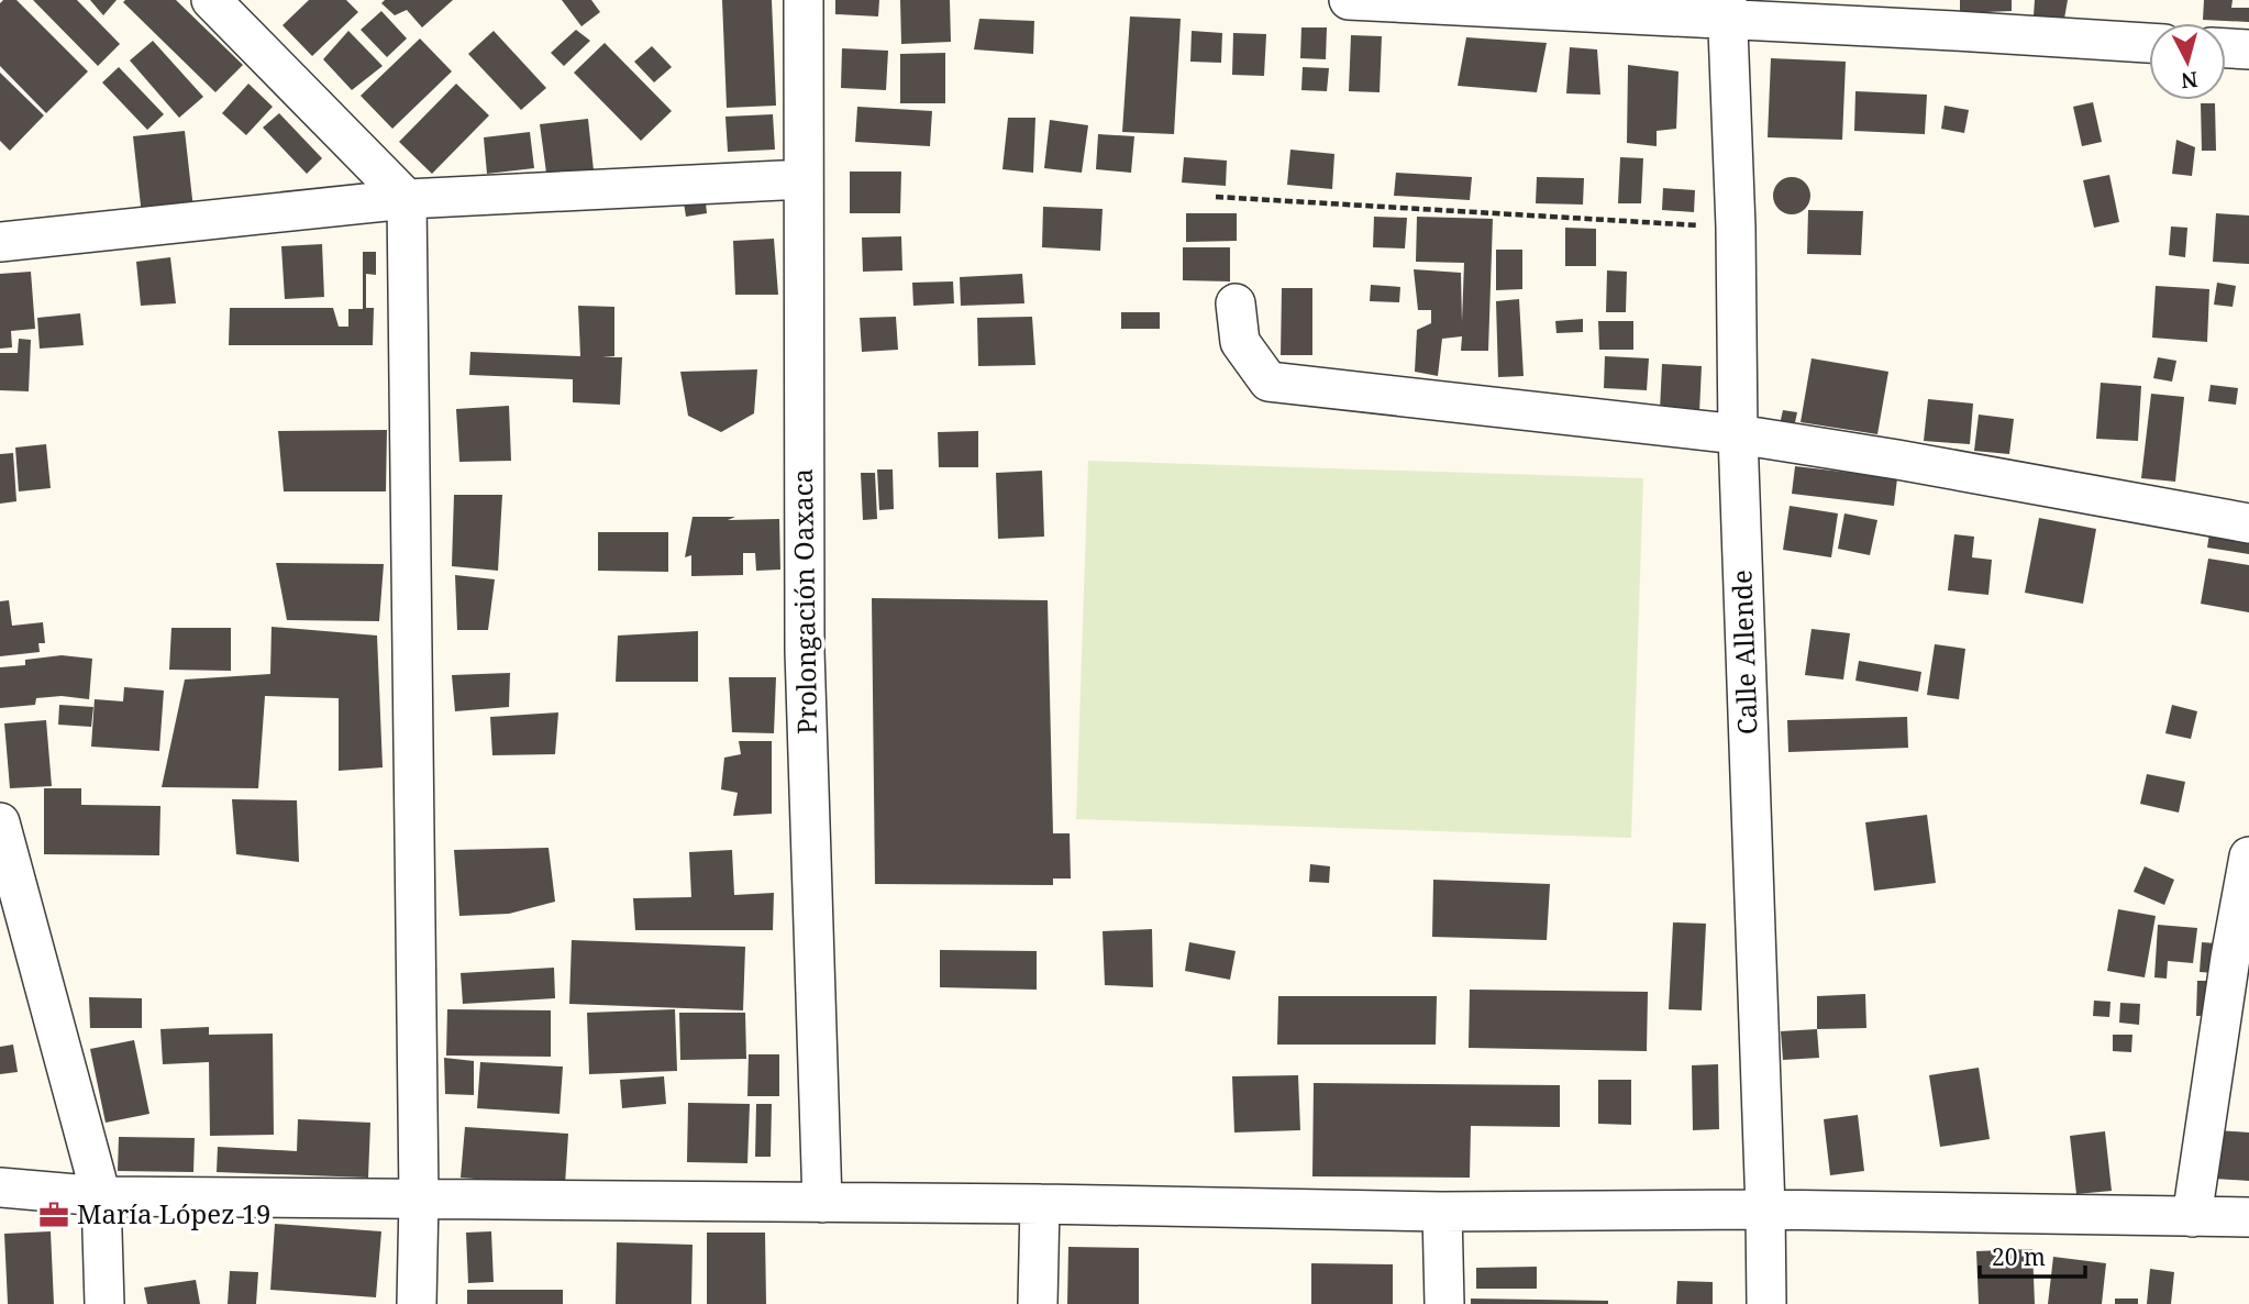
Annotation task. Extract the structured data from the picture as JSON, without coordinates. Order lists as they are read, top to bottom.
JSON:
{
  "streets": {
    "street": ["Prolongación Oaxaca", "Calle Allende"]
  },
  "places": {
    "office": ["María López 19"]
  },
  "scale_bar": "20 m",
  "north": "bottom"
}
